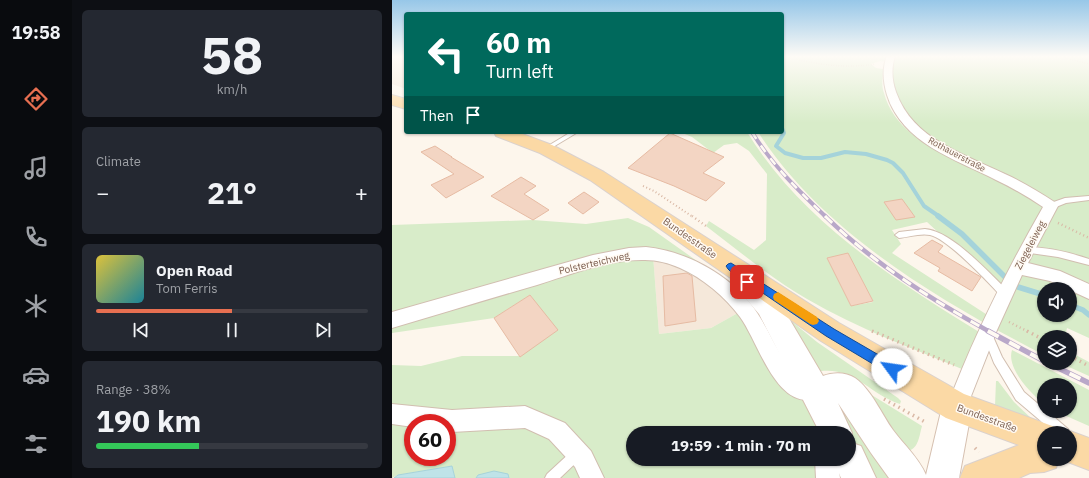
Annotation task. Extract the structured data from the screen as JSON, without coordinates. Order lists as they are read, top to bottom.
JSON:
{
  "streets": {
    "main road": ["Bundesstraße"],
    "street": ["Rothauerstraße", "Ziegeleiweg", "Polsterteichweg"]
  },
  "crossings": [
    ["Rothauerstraße", "Ziegeleiweg"],
    ["Bundesstraße", "Ziegeleiweg"]
  ],
  "page": {
    "tabs": "19:58",
    "tile": [
      ["58", "km/h"],
      "Climate",
      ["Range · 38%", "190 km"]
    ],
    "turn": ["60 m", "Turn left"],
    "then": "Then",
    "heat": ["−", "21°", "+"],
    "song": ["Open Road", "Tom Ferris"],
    "map_buttons": ["+", "−"],
    "limit": "60",
    "trip": "19:59 · 1 min · 70 m"
  }
}
